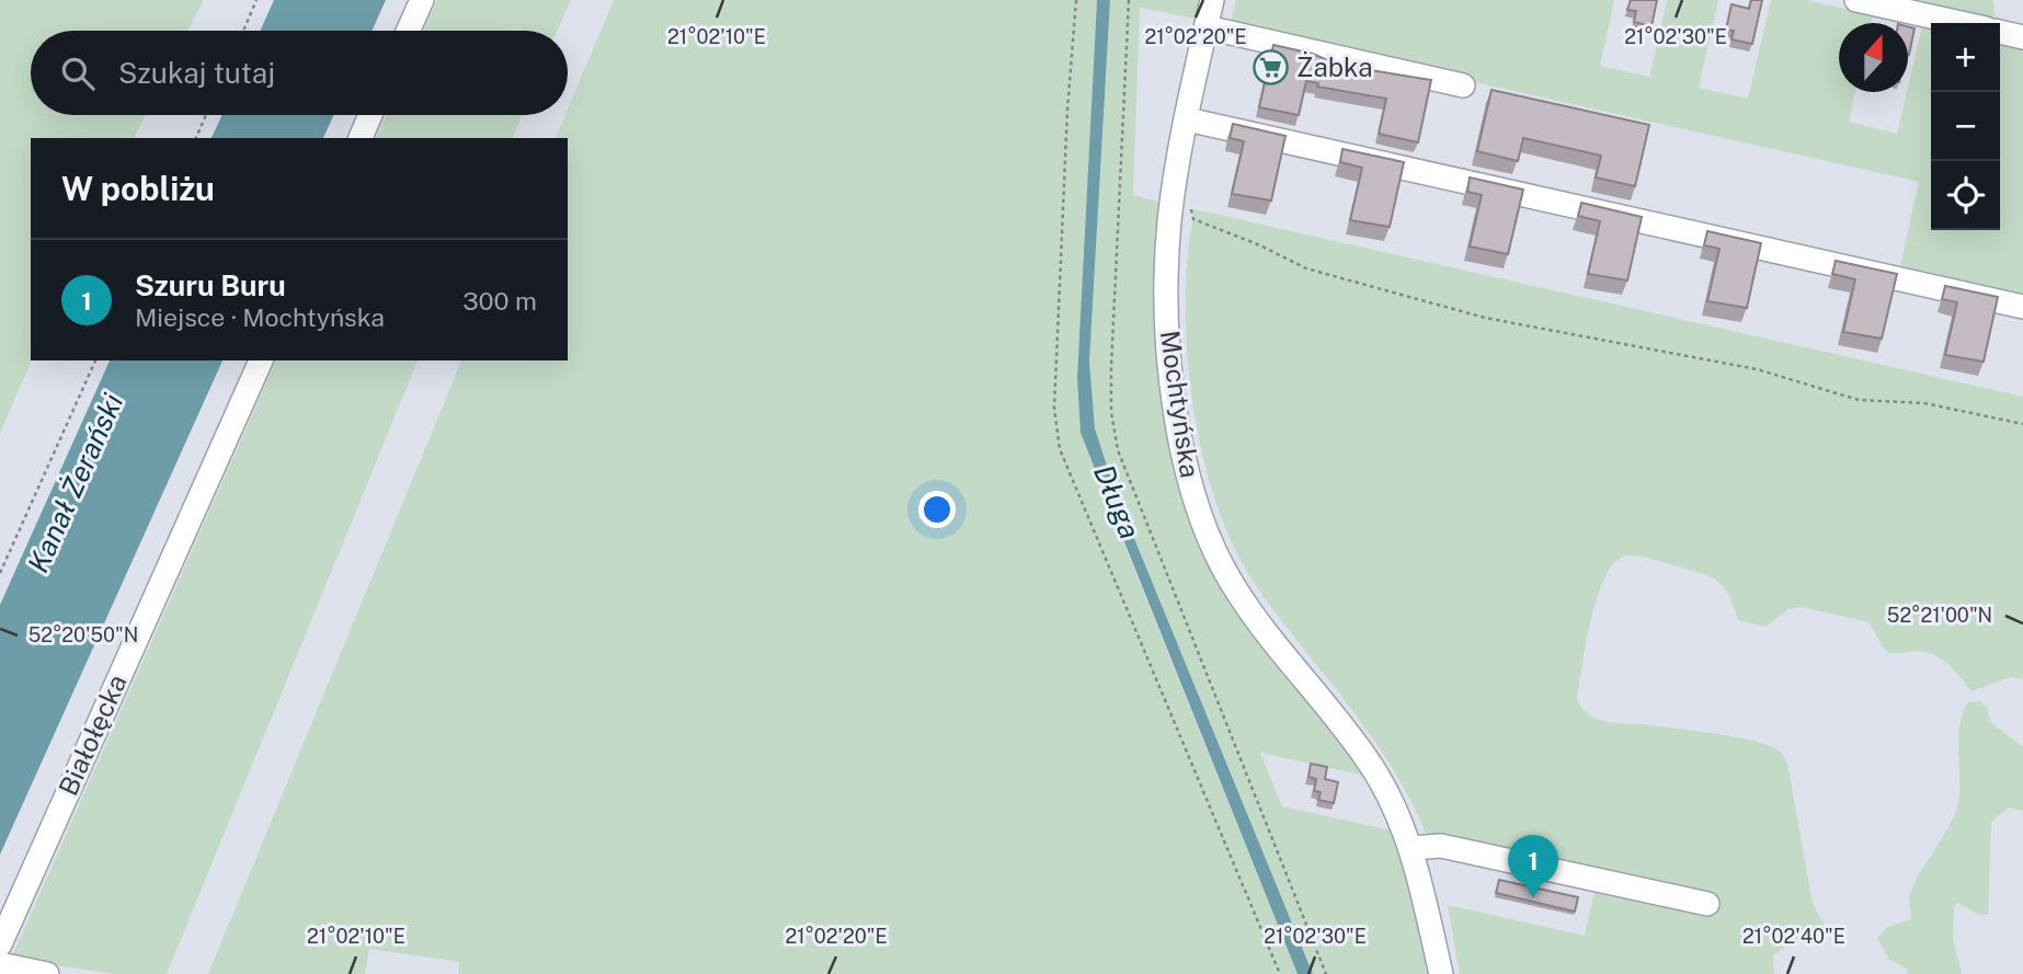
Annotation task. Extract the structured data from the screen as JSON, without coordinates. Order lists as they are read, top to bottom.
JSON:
{
  "streets": {
    "street": ["Mochtyńska", "Białołęcka"]
  },
  "water": ["Kanał Żerański", "Długa"],
  "places": {
    "supermarket": ["Żabka"]
  },
  "north": "top",
  "page": {
    "map_buttons": ["+", "−"],
    "search": "Szukaj tutaj",
    "heading": "W pobliżu",
    "list": [
      {
        "mark": "1",
        "name": "Szuru Buru",
        "note": "Miejsce · Mochtyńska",
        "value": "300 m"
      }
    ],
    "pins": "1"
  },
  "coordinates": [
    "21°02'30\"E",
    "21°02'10\"E",
    "21°02'20\"E",
    "52°21'00\"N",
    "52°20'50\"N",
    "21°02'40\"E"
  ]
}
